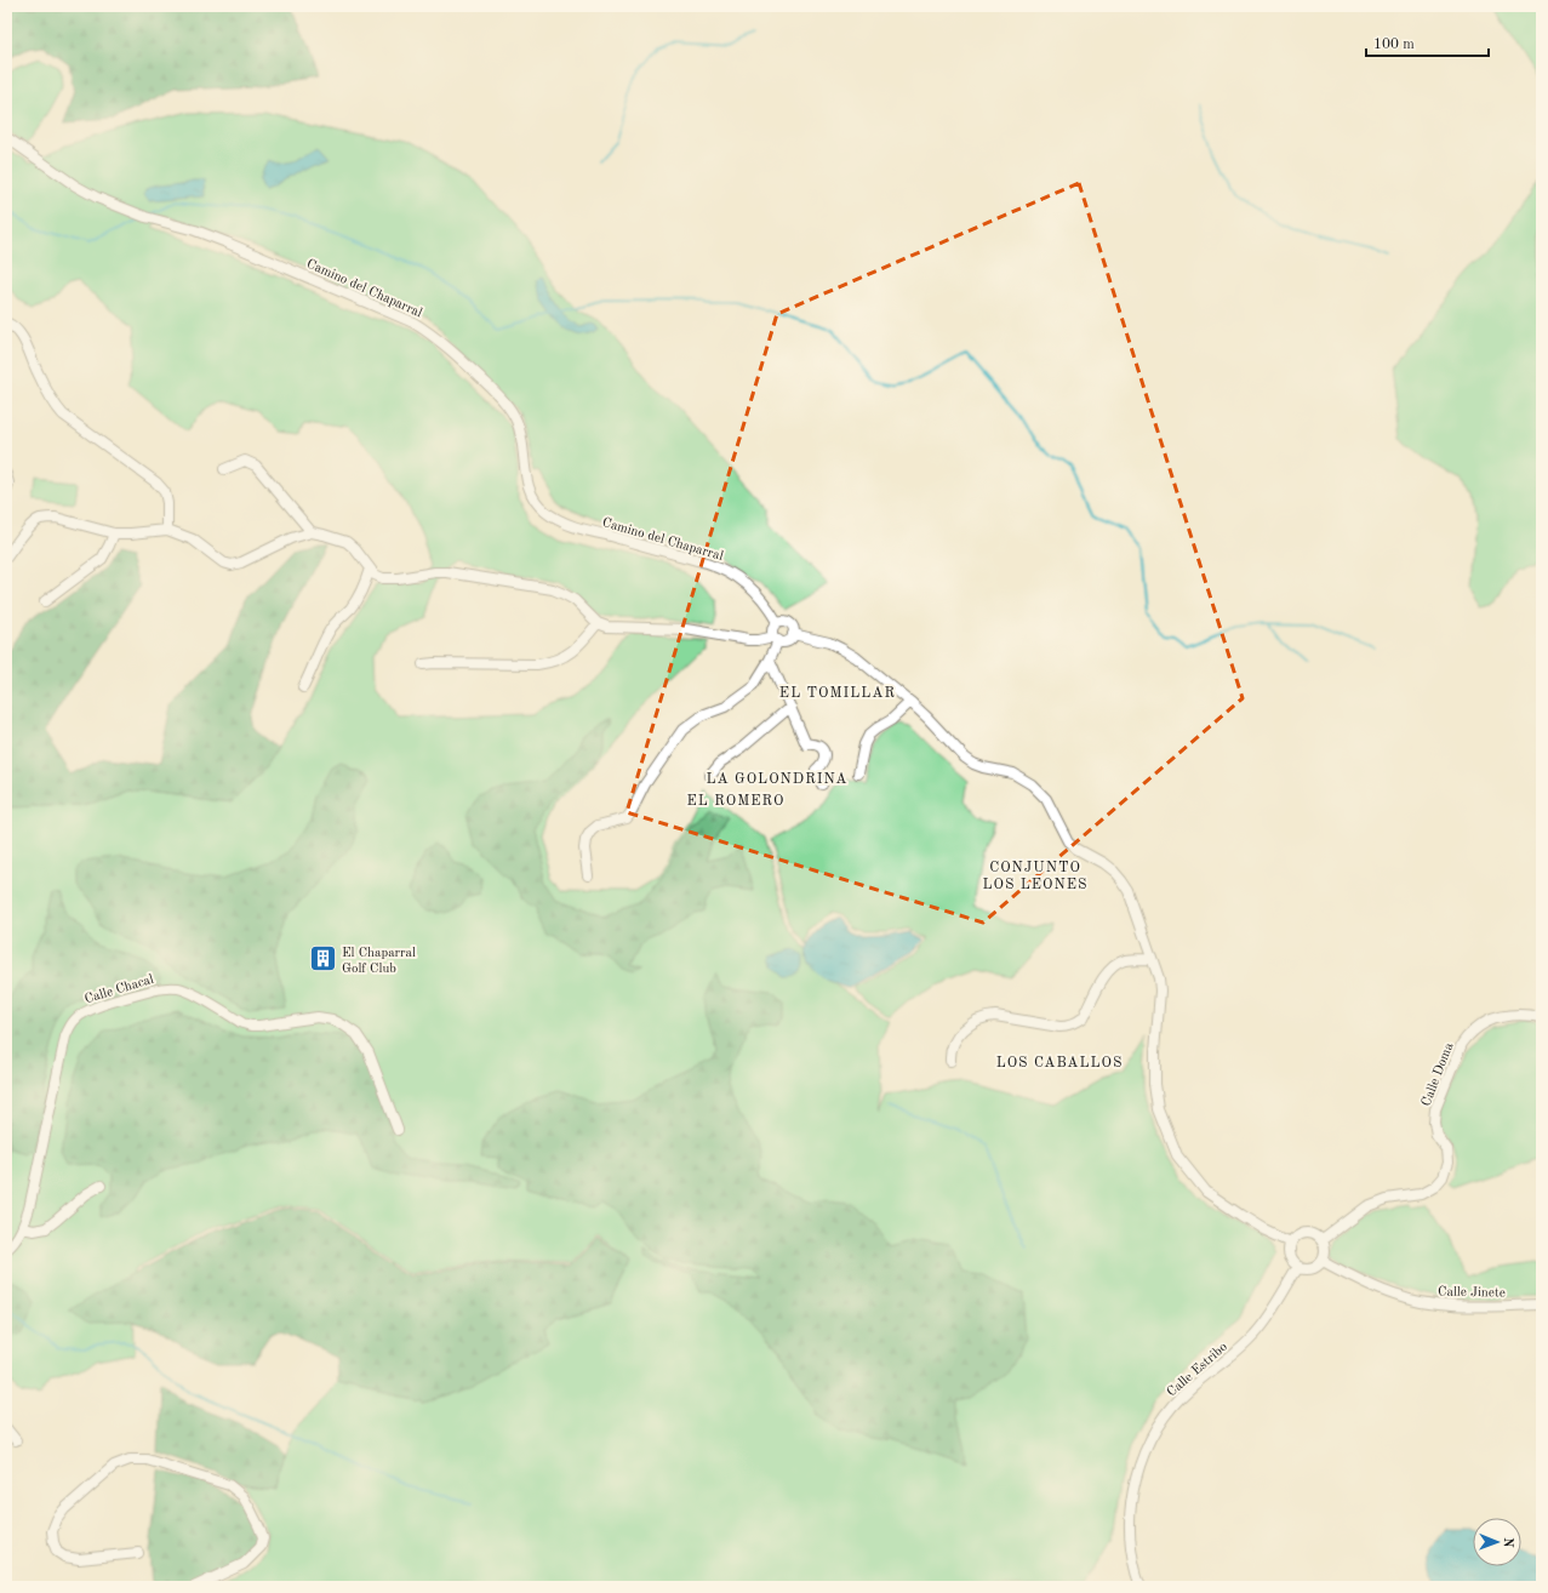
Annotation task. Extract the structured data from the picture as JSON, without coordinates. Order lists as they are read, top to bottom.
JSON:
{
  "streets": {
    "street": [
      "Camino del Chaparral",
      "Calle Chacal",
      "Calle Doma",
      "Calle Jinete",
      "Calle Estribo"
    ]
  },
  "crossings": [
    ["Calle Doma", "Calle Jinete"],
    ["Calle Doma", "Calle Estribo"],
    ["Calle Jinete", "Calle Estribo"]
  ],
  "districts": [
    "EL TOMILLAR",
    "LA GOLONDRINA",
    "EL ROMERO",
    "CONJUNTO LOS LEONES",
    "LOS CABALLOS"
  ],
  "places": {
    "building": ["El Chaparral Golf Club"]
  },
  "scale_bar": "100 m",
  "north": "right"
}
